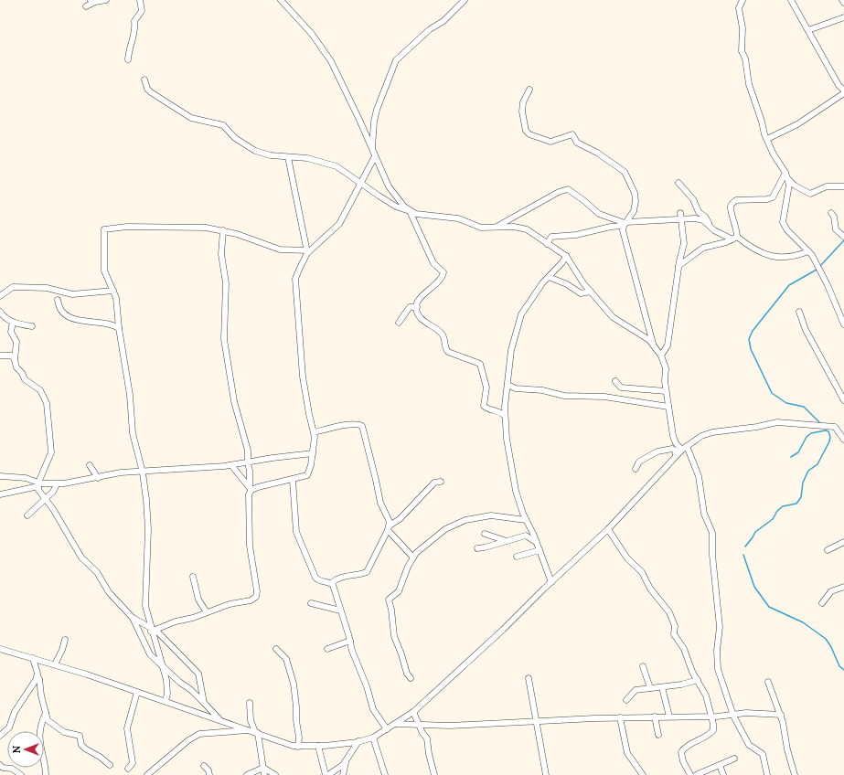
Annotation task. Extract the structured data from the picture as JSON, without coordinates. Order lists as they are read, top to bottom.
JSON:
{
  "north": "left"
}
